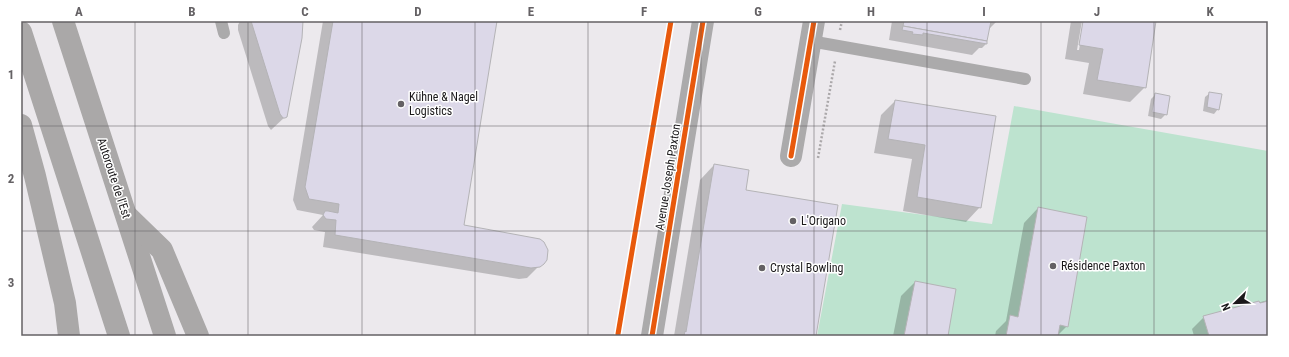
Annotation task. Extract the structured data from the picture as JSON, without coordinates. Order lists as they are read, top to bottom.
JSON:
{
  "streets": {
    "highway": ["Autoroute de l’Est"],
    "street": ["Avenue Joseph Paxton"]
  },
  "places": [
    "Kühne & Nagel Logistics",
    "L'Origano",
    "Résidence Paxton",
    "Crystal Bowling"
  ],
  "north": "bottom left",
  "grid": {
    "columns": [
      "A",
      "B",
      "C",
      "D",
      "E",
      "F",
      "G",
      "H",
      "I",
      "J",
      "K"
    ],
    "rows": ["1", "2", "3"]
  }
}
